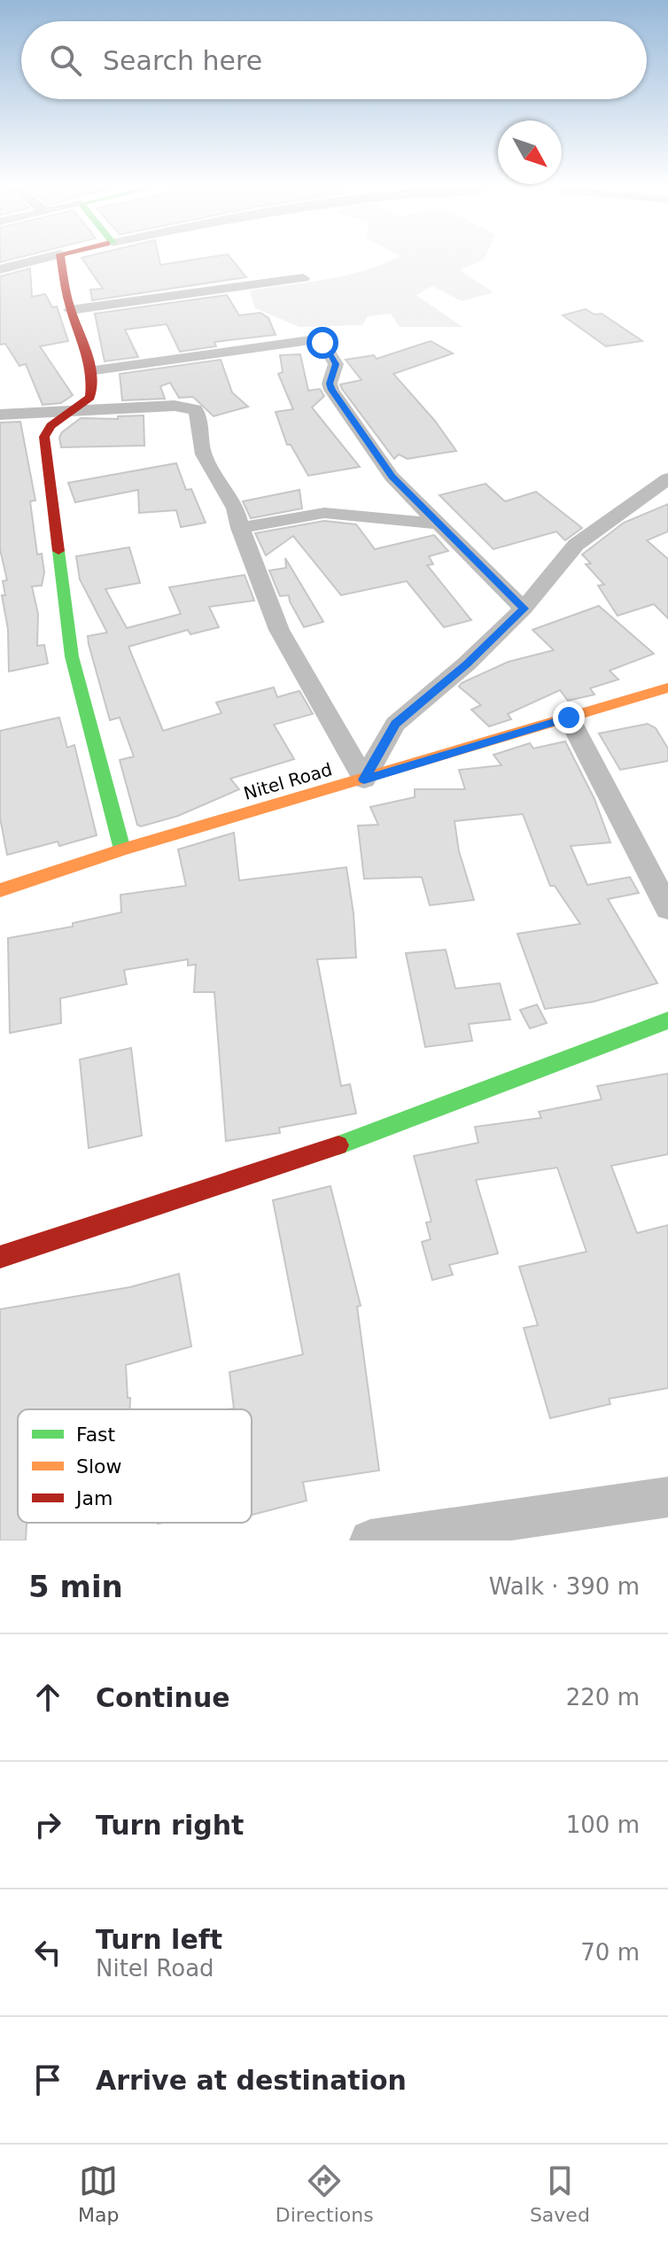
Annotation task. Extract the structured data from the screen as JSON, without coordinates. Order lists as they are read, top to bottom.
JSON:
{
  "streets": {
    "street": ["Nitel Road"]
  },
  "legend": ["Fast", "Slow", "Jam"],
  "north": "bottom right",
  "page": {
    "search": "Search here",
    "heading": ["5 min", "Walk · 390 m"],
    "list": [
      ["Continue", "220 m"],
      ["Turn right", "100 m"],
      ["Turn left", "Nitel Road", "70 m"],
      "Arrive at destination"
    ],
    "nav": ["Map", "Directions", "Saved"]
  }
}
